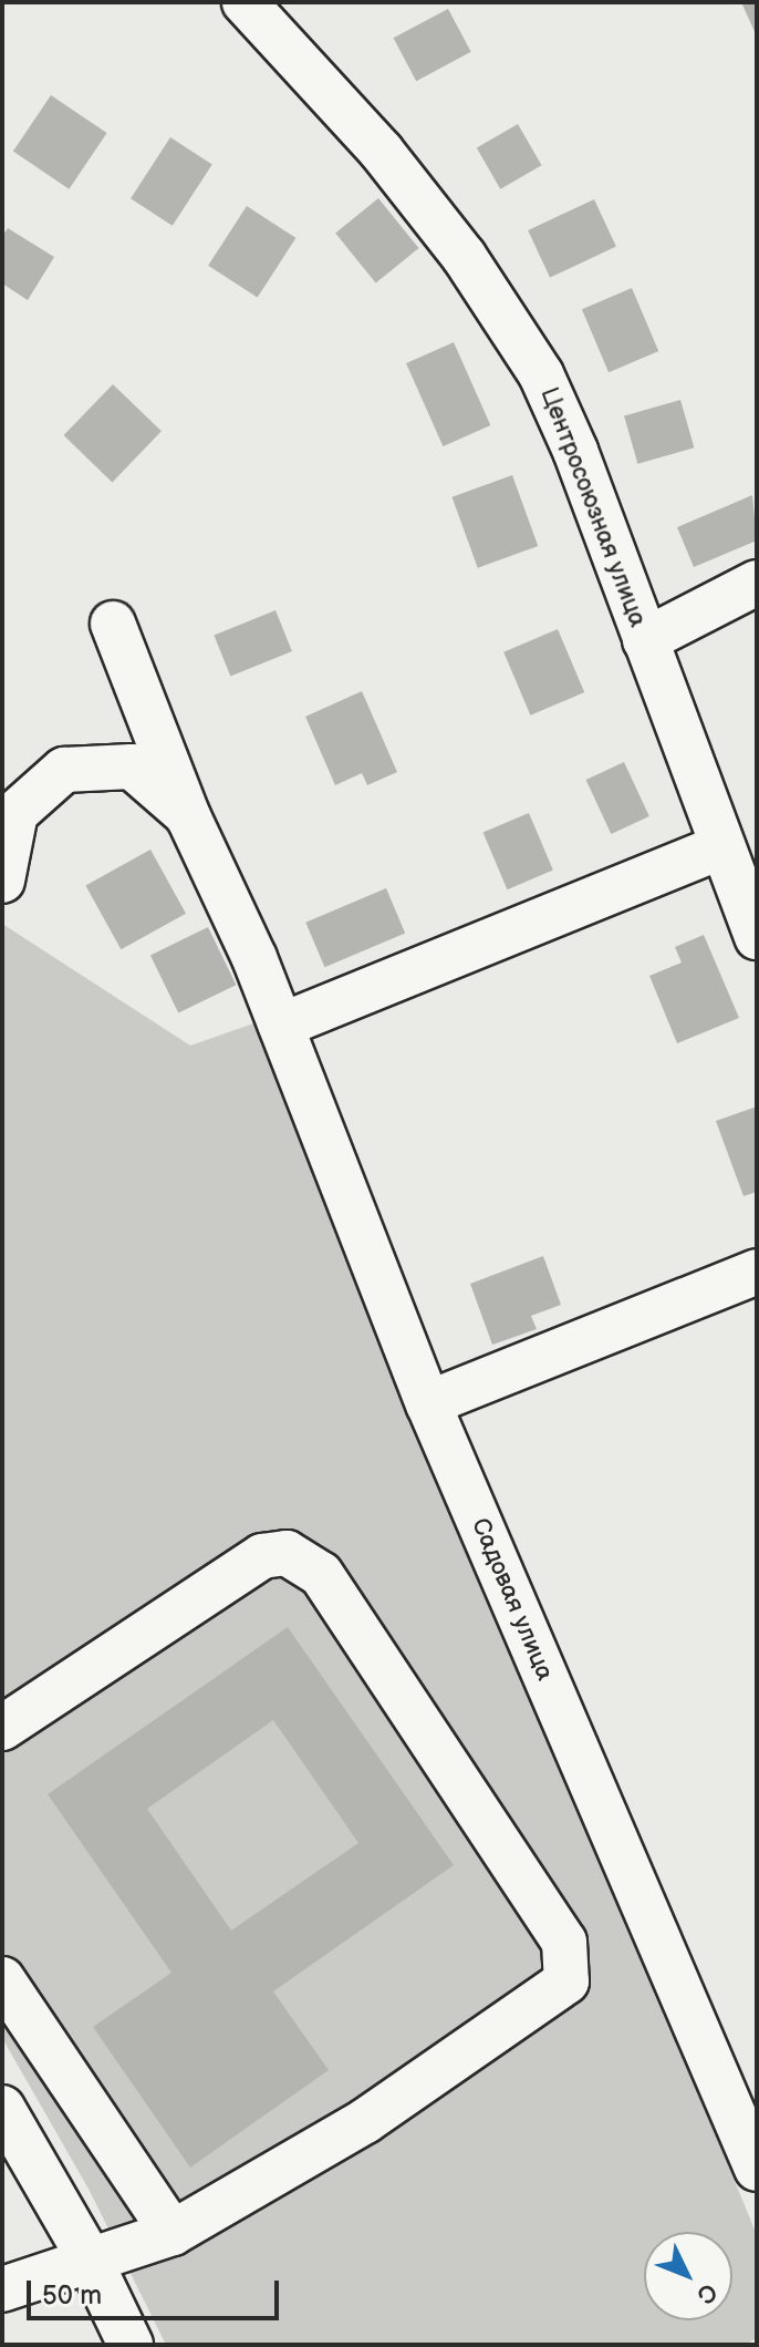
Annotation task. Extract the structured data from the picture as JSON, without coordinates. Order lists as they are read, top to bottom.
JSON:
{
  "streets": {
    "street": ["Центросоюзная улица", "Садовая улица"]
  },
  "scale_bar": "50 m",
  "north": "bottom right"
}
